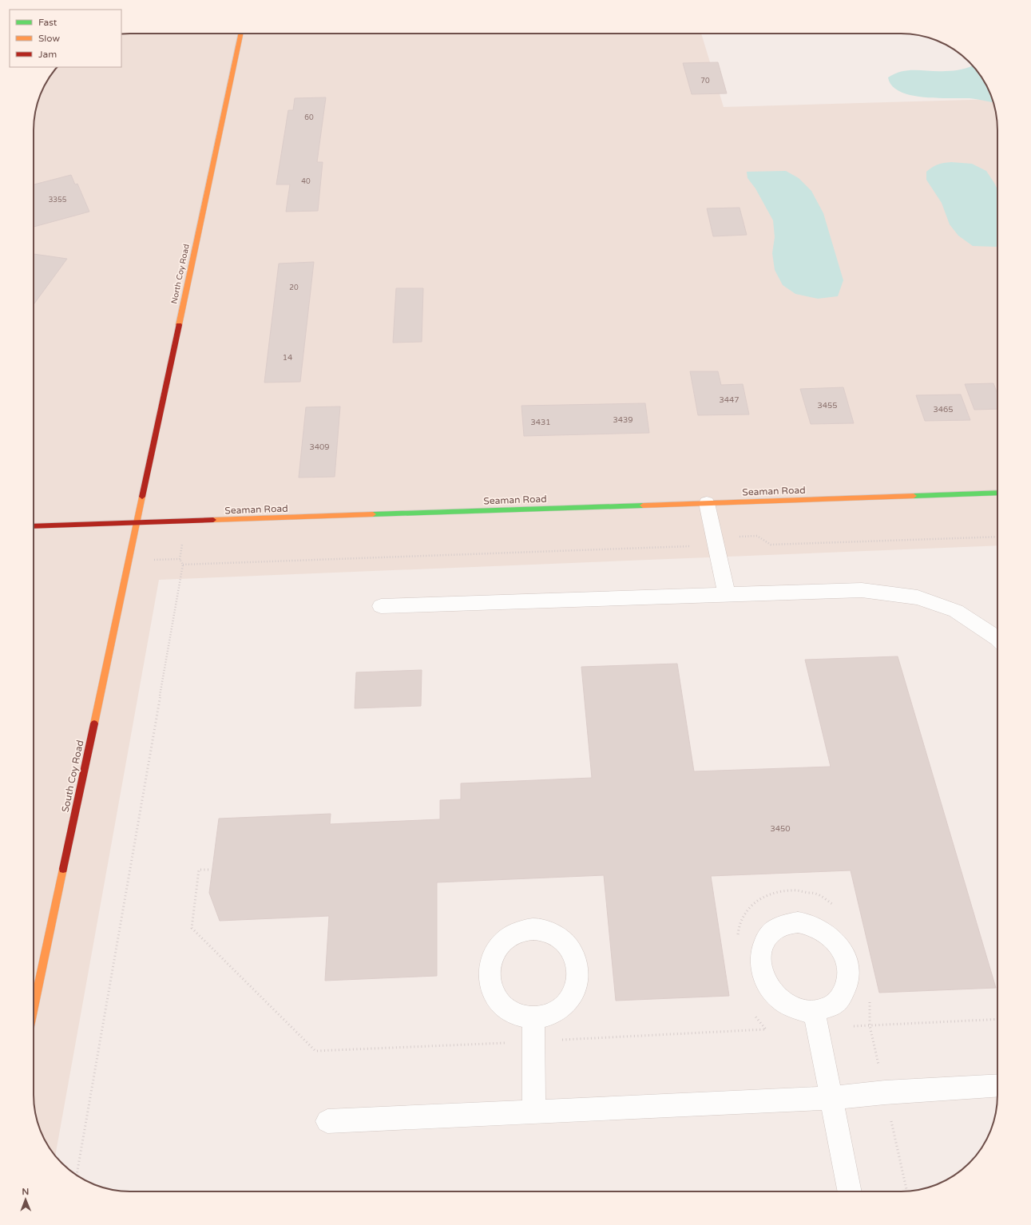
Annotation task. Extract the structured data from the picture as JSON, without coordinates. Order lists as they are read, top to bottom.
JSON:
{
  "streets": {
    "street": ["North Coy Road", "Seaman Road", "South Coy Road"]
  },
  "crossings": [
    ["North Coy Road", "Seaman Road"],
    ["North Coy Road", "South Coy Road"],
    ["Seaman Road", "South Coy Road"]
  ],
  "house_numbers": [
    "70",
    "60",
    "40",
    "3355",
    "20",
    "14",
    "3447",
    "3455",
    "3465",
    "3439",
    "3431",
    "3409",
    "3450"
  ],
  "legend": ["Fast", "Slow", "Jam"],
  "north": "top"
}
